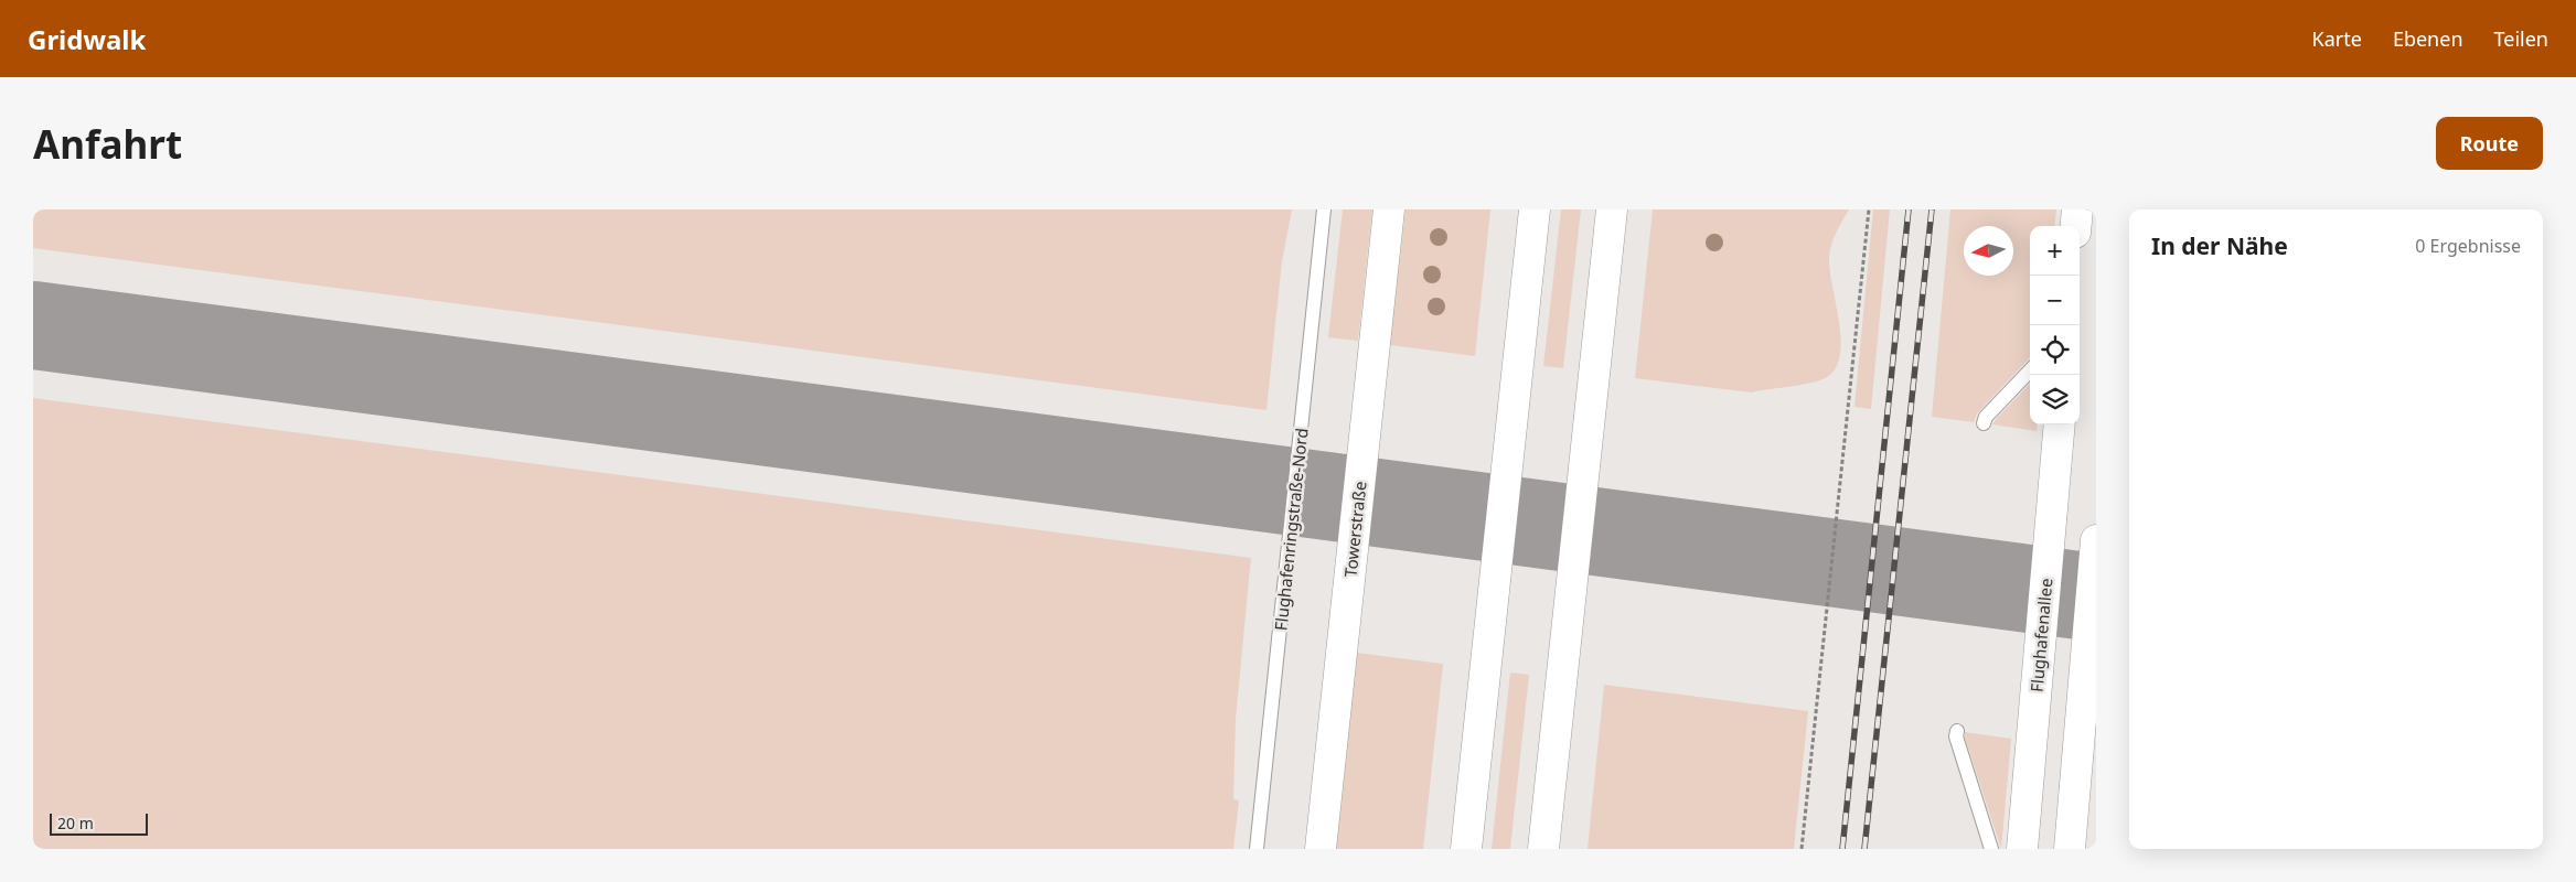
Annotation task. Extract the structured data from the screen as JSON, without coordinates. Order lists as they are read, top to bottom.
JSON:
{
  "streets": {
    "main road": ["Towerstraße", "Flughafenallee"],
    "lane": ["Flughafenringstraße-Nord"]
  },
  "scale_bar": "20 m",
  "north": "left",
  "page": {
    "header": "Gridwalk",
    "nav": ["Karte", "Ebenen", "Teilen"],
    "buttons": "Route",
    "title": "Anfahrt",
    "heading": ["In der Nähe", "0 Ergebnisse"],
    "map_buttons": ["+", "−"],
    "scale": "20 m"
  }
}
